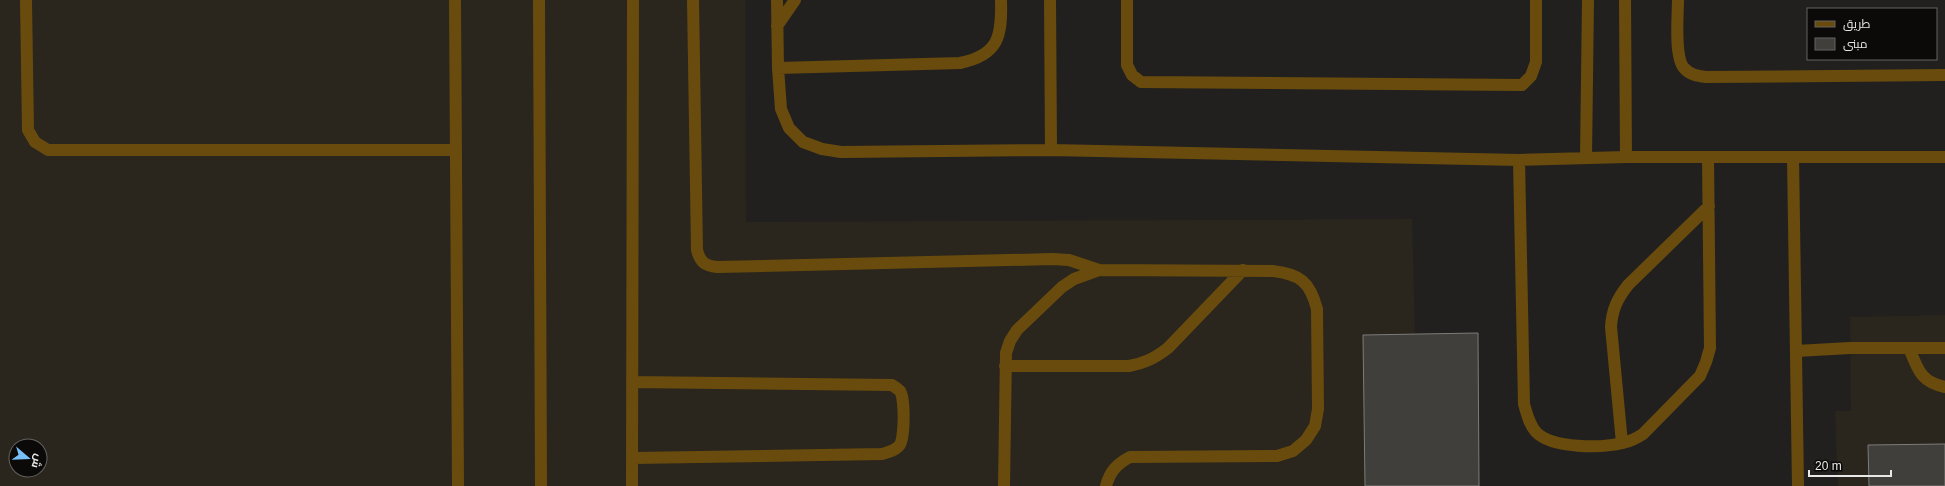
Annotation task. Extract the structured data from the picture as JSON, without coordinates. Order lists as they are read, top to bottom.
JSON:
{
  "legend": ["طريق", "مبنى"],
  "scale_bar": "20 m",
  "north": "right"
}
